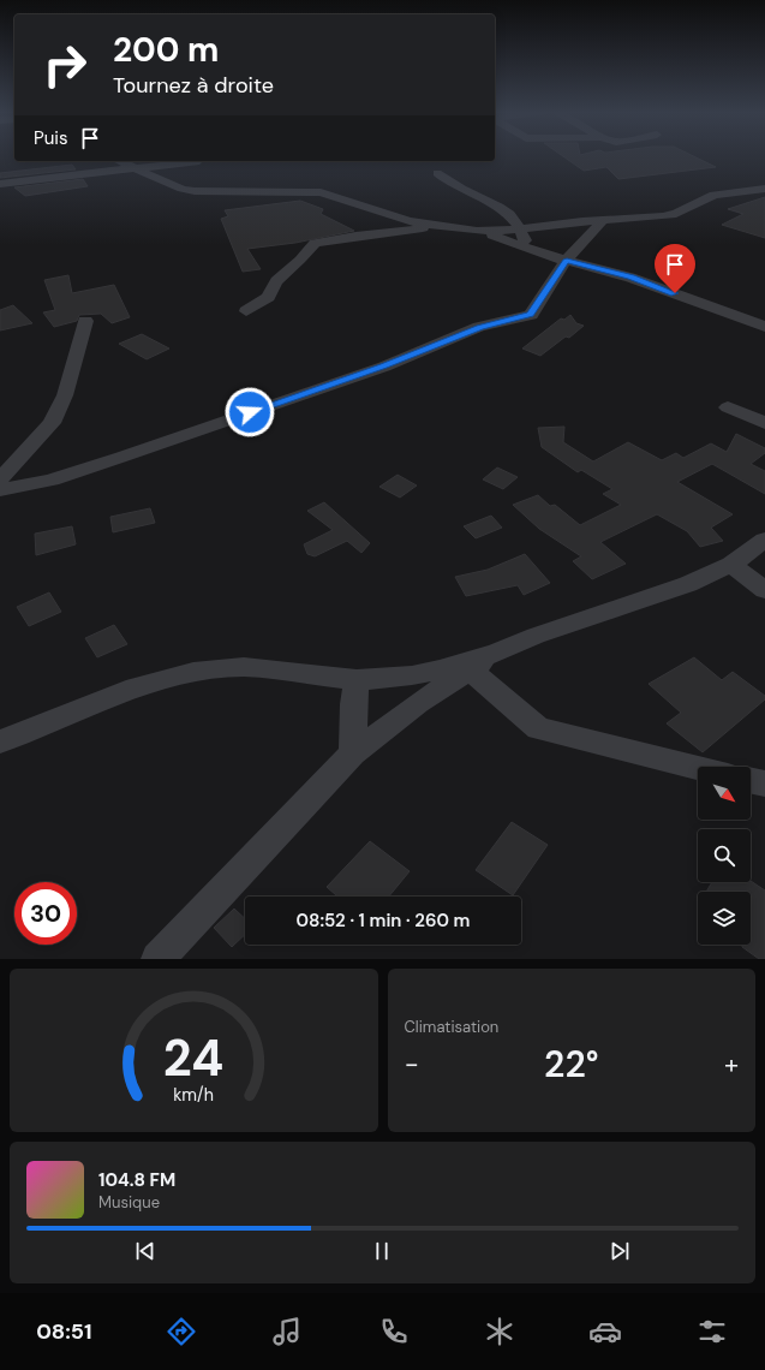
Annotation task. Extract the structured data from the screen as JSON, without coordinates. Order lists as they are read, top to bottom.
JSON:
{
  "north": "bottom right",
  "page": {
    "turn": ["200 m", "Tournez à droite"],
    "then": "Puis",
    "limit": "30",
    "trip": "08:52 · 1 min · 260 m",
    "tile": "Climatisation",
    "heat": ["−", "22°", "+"],
    "song": ["104.8 FM", "Musique"],
    "tabs": "08:51",
    "gauge": ["24", "km/h"]
  }
}
